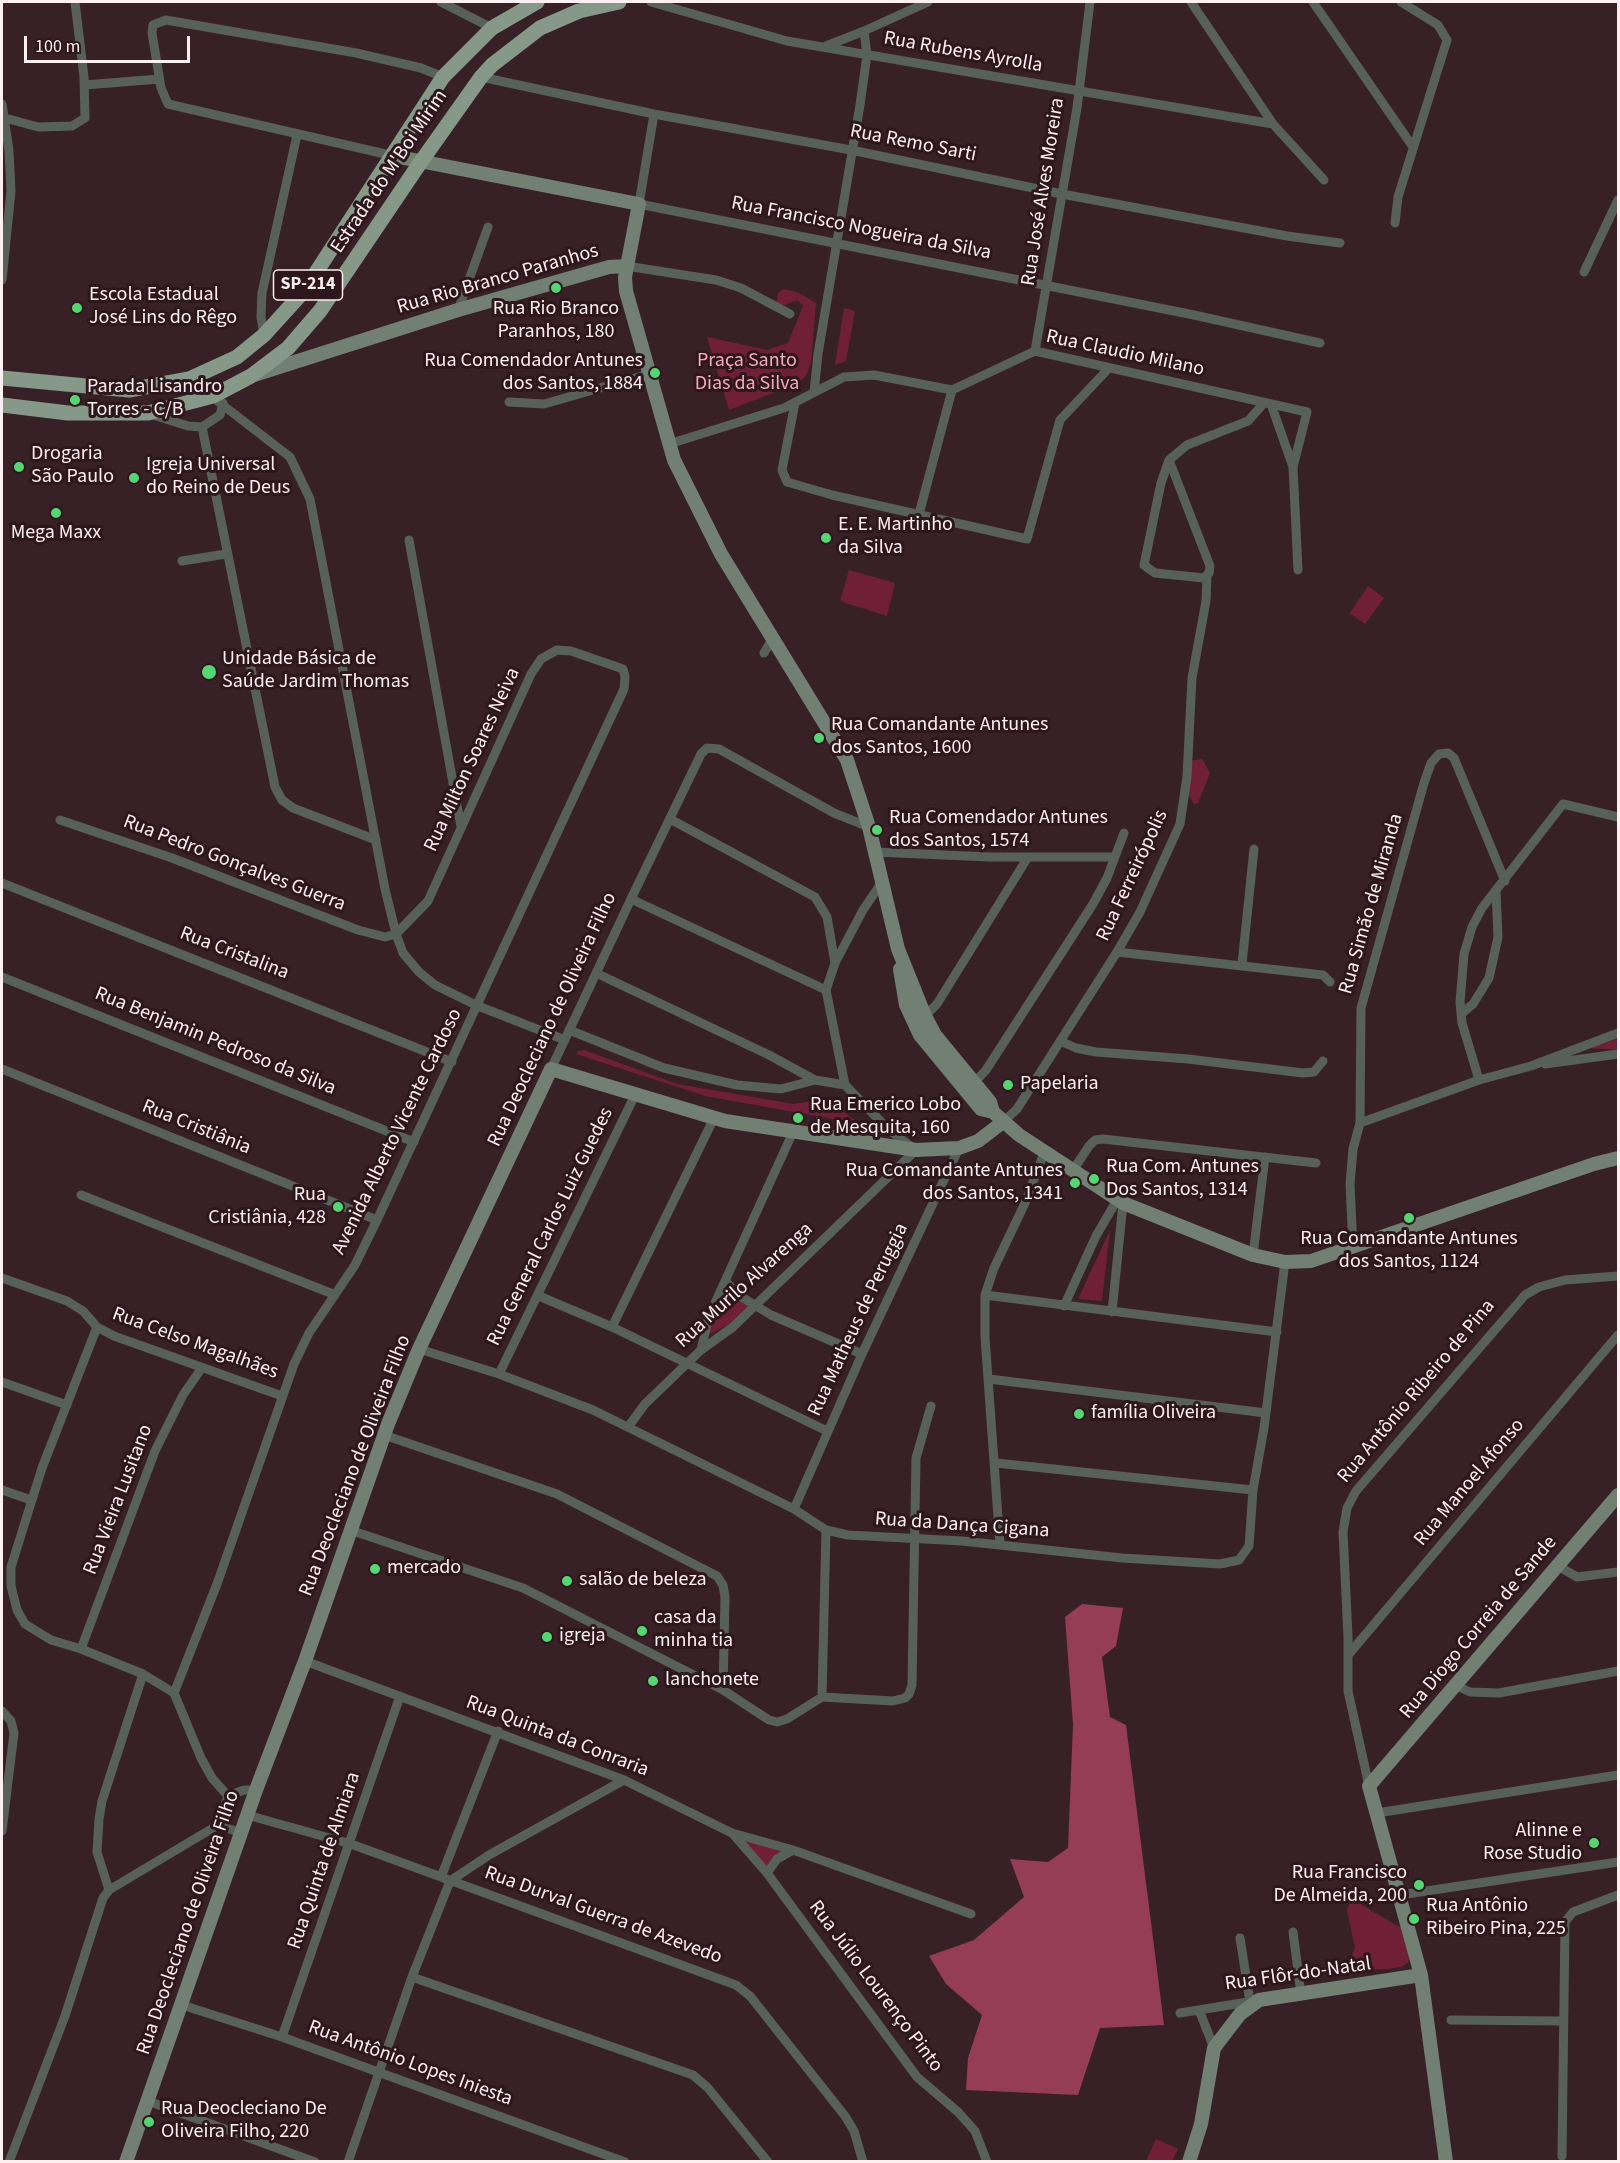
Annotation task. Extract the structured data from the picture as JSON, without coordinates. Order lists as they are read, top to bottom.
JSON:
{
  "streets": {
    "main road": ["Estrada do M'Boi Mirim", "SP-214"],
    "street": [
      "Rua Rubens Ayrolla",
      "Rua Remo Sarti",
      "Rua José Alves Moreira",
      "Rua Francisco Nogueira da Silva",
      "Rua Rio Branco Paranhos",
      "Rua Claudio Milano",
      "Rua Milton Soares Neiva",
      "Rua Pedro Gonçalves Guerra",
      "Rua Ferreirópolis",
      "Rua Simão de Miranda",
      "Rua Cristalina",
      "Rua Deocleciano de Oliveira Filho",
      "Rua Benjamin Pedroso da Silva",
      "Rua Cristiânia",
      "Avenida Alberto Vicente Cardoso",
      "Rua General Carlos Luiz Guedes",
      "Rua Murilo Alvarenga",
      "Rua Matheus de Peruggia",
      "Rua Celso Magalhães",
      "Rua Antônio Ribeiro de Pina",
      "Rua Manoel Afonso",
      "Rua Vieira Lusitano",
      "Rua da Dança Cigana",
      "Rua Diogo Correia de Sande",
      "Rua Quinta da Conraria",
      "Rua Quinta de Almiara",
      "Rua Durval Guerra de Azevedo",
      "Rua Flôr-do-Natal",
      "Rua Júlio Lourenço Pinto",
      "Rua Antônio Lopes Iniesta"
    ]
  },
  "crossings": [
    ["Rua Rubens Ayrolla", "Rua José Alves Moreira"],
    ["Rua Remo Sarti", "Estrada do M'Boi Mirim"],
    ["Rua Remo Sarti", "Rua José Alves Moreira"],
    ["Estrada do M'Boi Mirim", "Rua Francisco Nogueira da Silva"],
    ["Estrada do M'Boi Mirim", "Rua Rio Branco Paranhos"],
    ["Rua José Alves Moreira", "Rua Francisco Nogueira da Silva"],
    ["Rua José Alves Moreira", "Rua Claudio Milano"],
    ["Rua Milton Soares Neiva", "Rua Pedro Gonçalves Guerra"],
    ["Rua Milton Soares Neiva", "Avenida Alberto Vicente Cardoso"],
    ["Rua Cristalina", "Avenida Alberto Vicente Cardoso"],
    ["Rua Deocleciano de Oliveira Filho", "Rua da Dança Cigana"],
    ["Rua Deocleciano de Oliveira Filho", "Rua Quinta da Conraria"],
    ["Rua Deocleciano de Oliveira Filho", "Rua Durval Guerra de Azevedo"],
    ["Rua Deocleciano de Oliveira Filho", "Rua Antônio Lopes Iniesta"],
    ["Rua Benjamin Pedroso da Silva", "Avenida Alberto Vicente Cardoso"],
    ["Rua Cristiânia", "Avenida Alberto Vicente Cardoso"],
    ["Avenida Alberto Vicente Cardoso", "Rua Celso Magalhães"],
    ["Rua General Carlos Luiz Guedes", "Rua da Dança Cigana"],
    ["Rua Murilo Alvarenga", "Rua da Dança Cigana"],
    ["Rua Matheus de Peruggia", "Rua da Dança Cigana"],
    ["Rua Celso Magalhães", "Rua Vieira Lusitano"],
    ["Rua Antônio Ribeiro de Pina", "Rua Manoel Afonso"],
    ["Rua Antônio Ribeiro de Pina", "Rua Diogo Correia de Sande"],
    ["Rua Antônio Ribeiro de Pina", "Rua Flôr-do-Natal"],
    ["Rua Quinta da Conraria", "Rua Quinta de Almiara"],
    ["Rua Quinta da Conraria", "Rua Júlio Lourenço Pinto"],
    ["Rua Quinta de Almiara", "Rua Durval Guerra de Azevedo"],
    ["Rua Quinta de Almiara", "Rua Antônio Lopes Iniesta"]
  ],
  "parks": ["Praça Santo Dias da Silva"],
  "places": [
    "Rua Rio Branco Paranhos, 180",
    "Escola Estadual José Lins do Rêgo",
    "Rua Comendador Antunes dos Santos, 1884",
    "Parada Lisandro Torres - C/B",
    "Drogaria São Paulo",
    "Igreja Universal do Reino de Deus",
    "Mega Maxx",
    "E. E. Martinho da Silva",
    "Unidade Básica de Saúde Jardim Thomas",
    "Rua Comandante Antunes dos Santos, 1600",
    "Rua Comendador Antunes dos Santos, 1574",
    "Papelaria",
    "Rua Emerico Lobo de Mesquita, 160",
    "Rua Com. Antunes Dos Santos, 1314",
    "Rua Comandante Antunes dos Santos, 1341",
    "Rua Cristiânia, 428",
    "Rua Comandante Antunes dos Santos, 1124",
    "família Oliveira",
    "mercado",
    "salão de beleza",
    "casa da minha tia",
    "igreja",
    "lanchonete",
    "Alinne e Rose Studio",
    "Rua Francisco De Almeida, 200",
    "Rua Antônio Ribeiro Pina, 225",
    "Rua Deocleciano De Oliveira Filho, 220"
  ],
  "scale_bar": "100 m"
}
